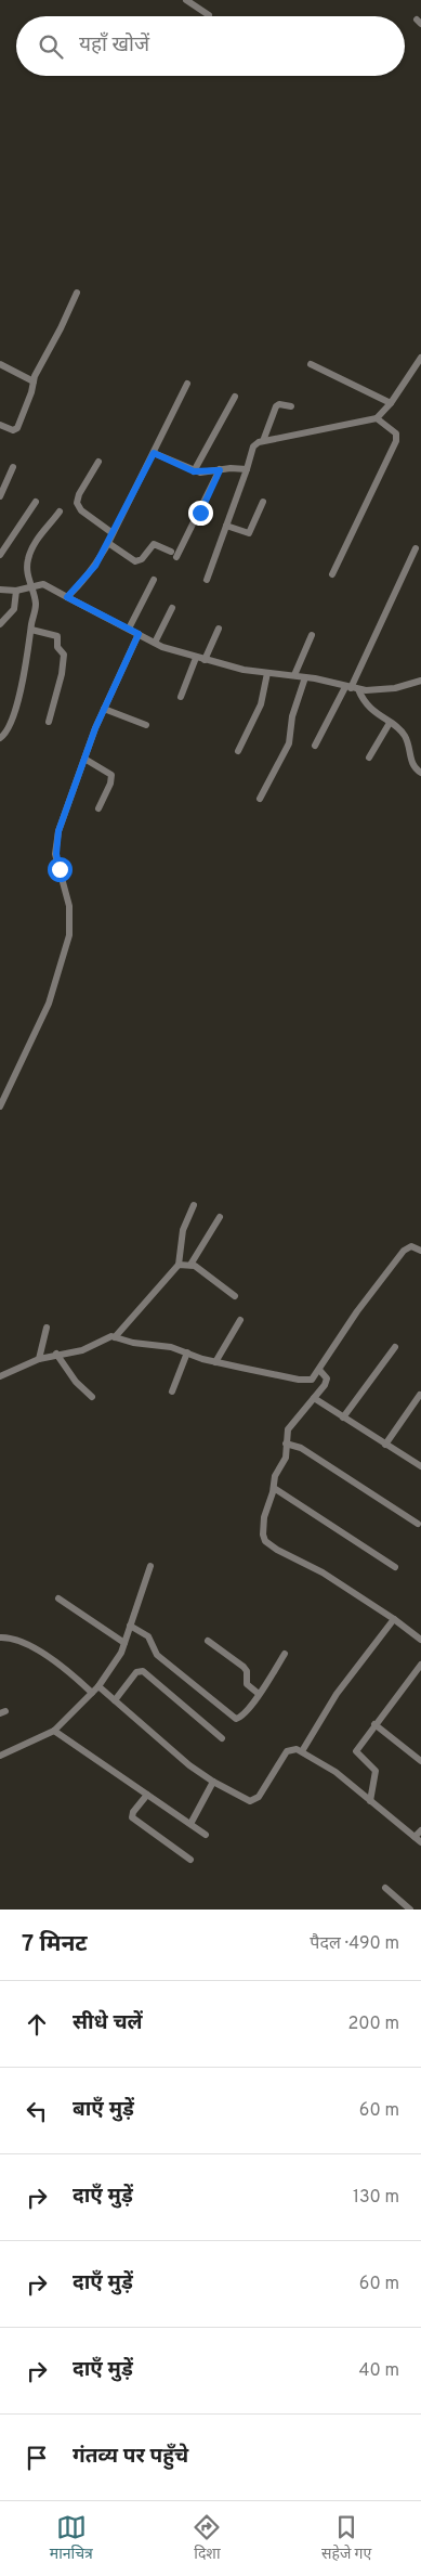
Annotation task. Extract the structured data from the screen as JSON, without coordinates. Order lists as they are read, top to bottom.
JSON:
{
  "page": {
    "search": "यहाँ खोजें",
    "heading": ["7 मिनट", "पैदल · 490 m"],
    "list": [
      ["सीधे चलें", "200 m"],
      ["बाएँ मुड़ें", "60 m"],
      ["दाएँ मुड़ें", "130 m"],
      ["दाएँ मुड़ें", "60 m"],
      ["दाएँ मुड़ें", "40 m"],
      "गंतव्य पर पहुँचे"
    ],
    "nav": ["मानचित्र", "दिशा", "सहेजे गए"]
  }
}
